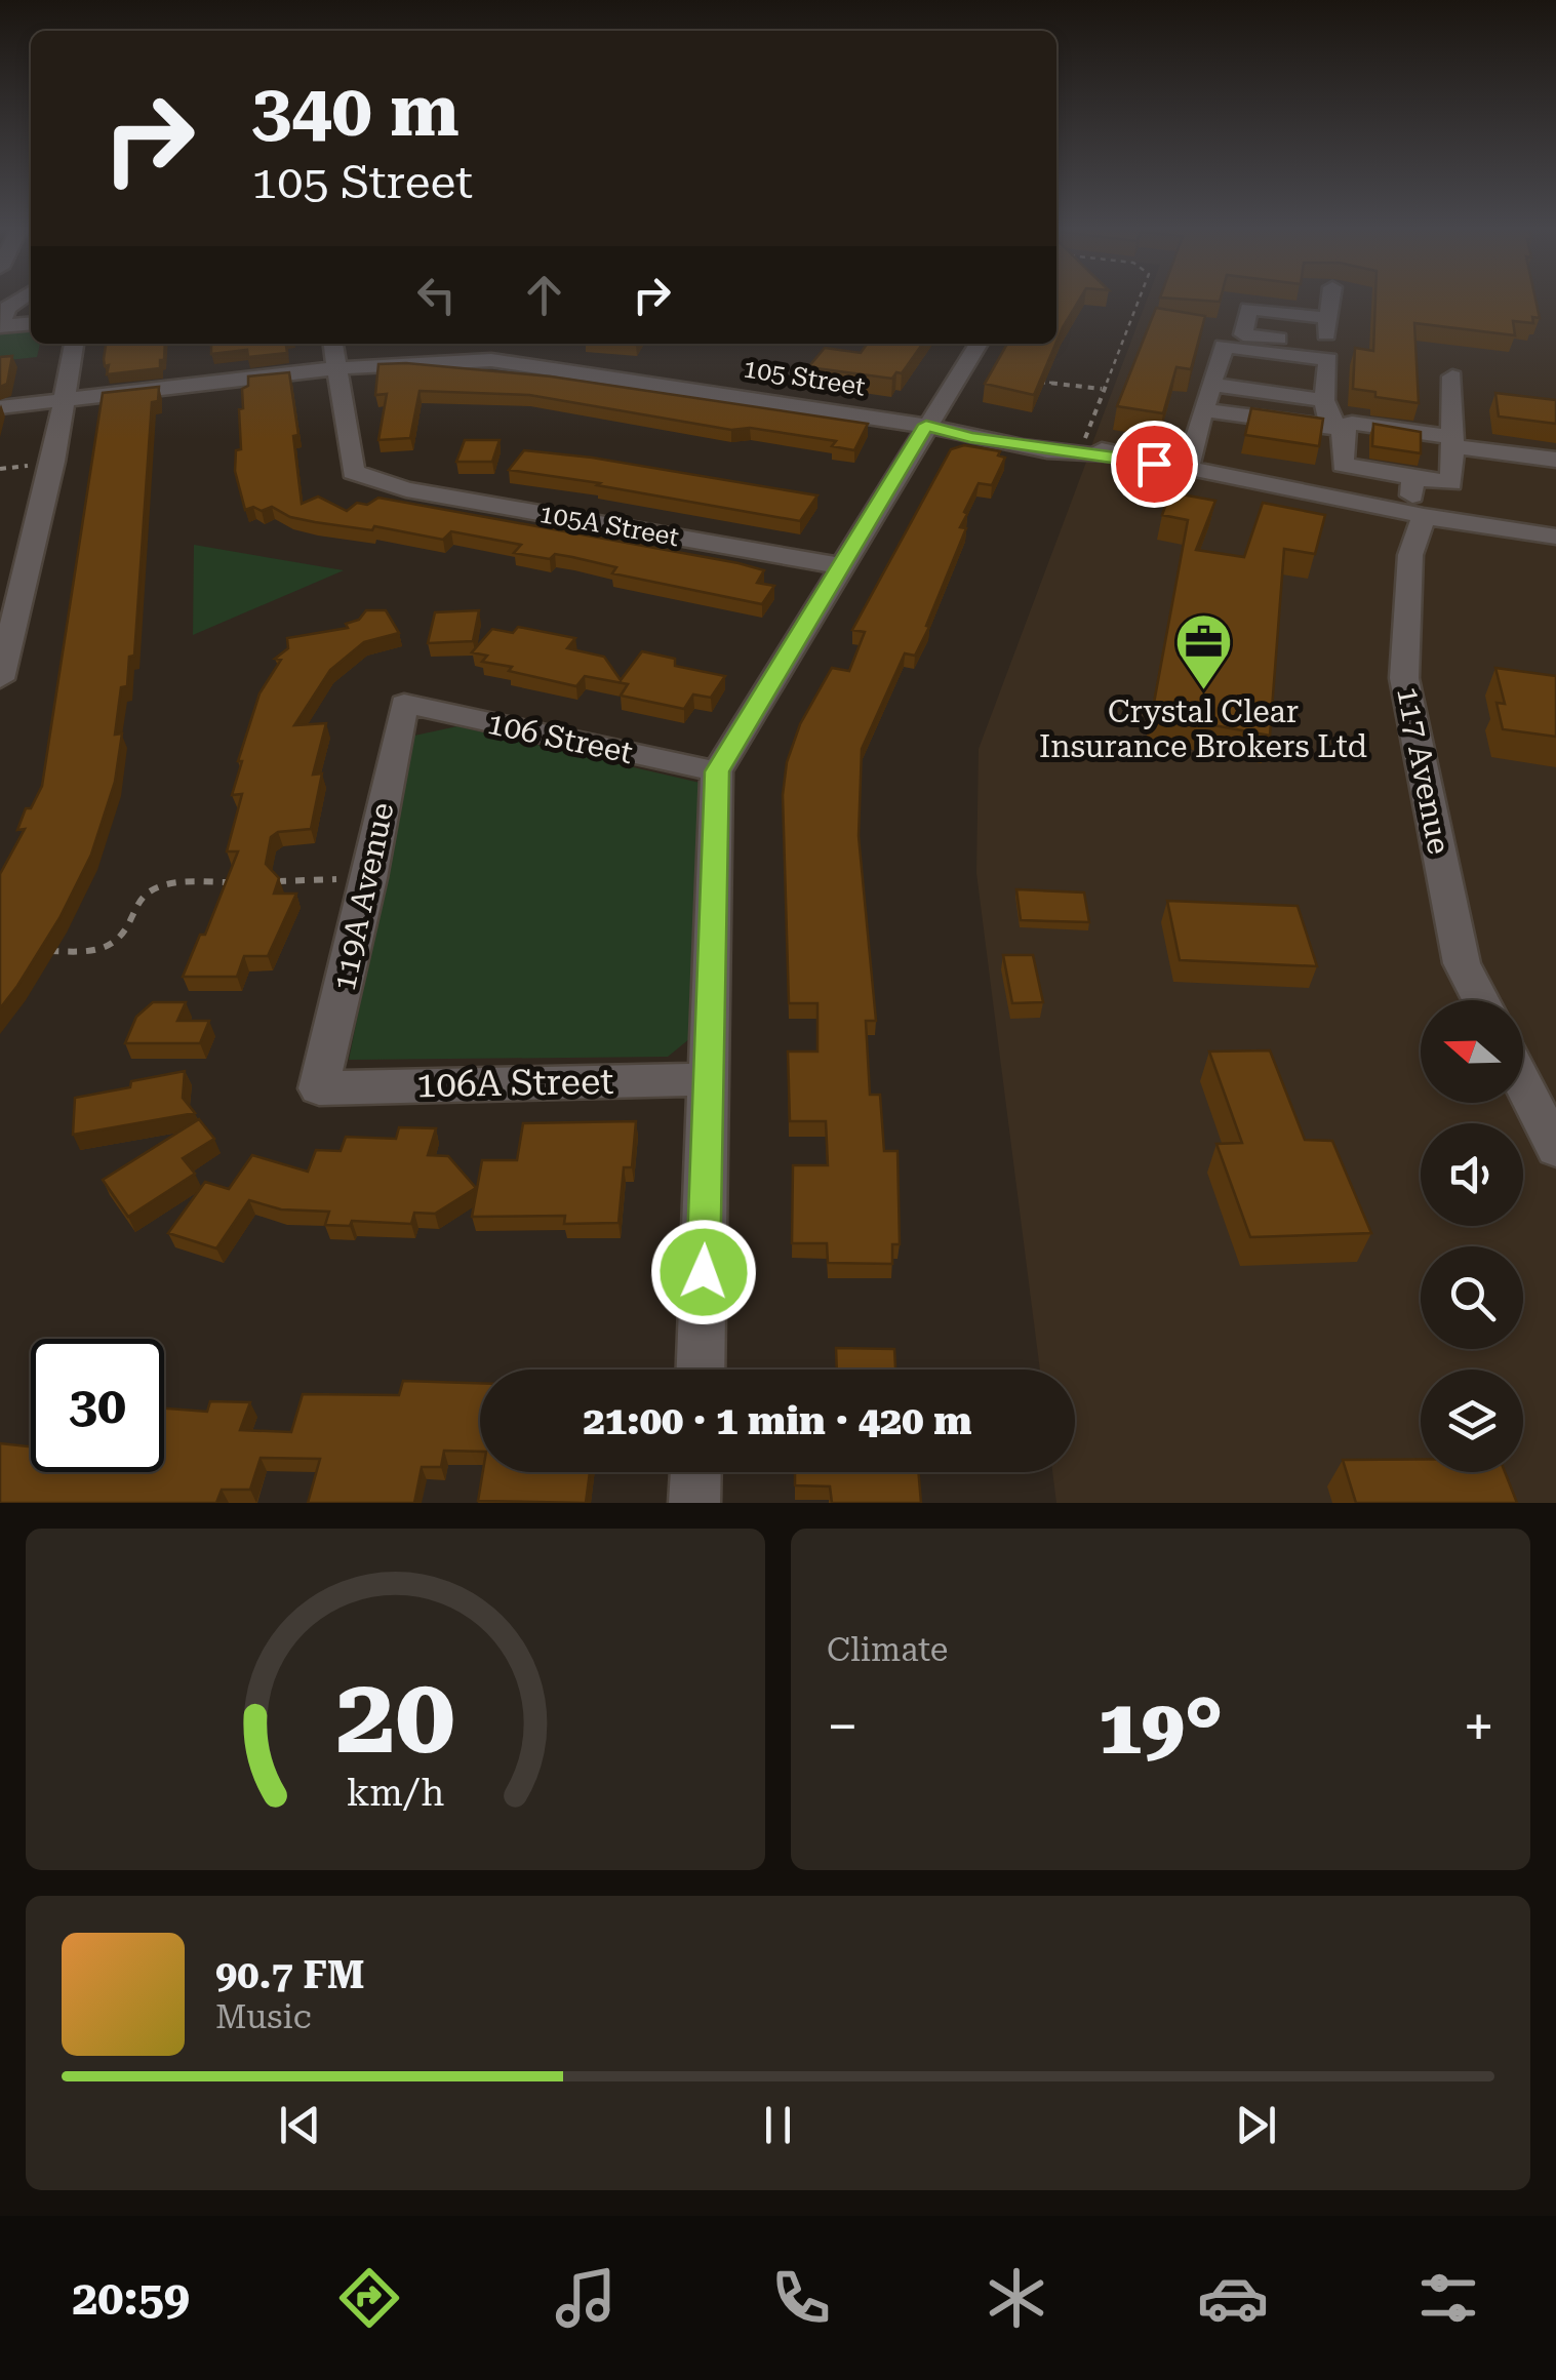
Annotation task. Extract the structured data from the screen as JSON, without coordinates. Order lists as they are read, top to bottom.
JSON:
{
  "streets": {
    "street": [
      "105 Street",
      "105A Street",
      "106 Street",
      "117 Avenue",
      "119A Avenue",
      "106A Street"
    ]
  },
  "crossings": [
    ["105 Street", "105A Street"],
    ["105 Street", "117 Avenue"],
    ["106 Street", "119A Avenue"],
    ["119A Avenue", "106A Street"]
  ],
  "places": {
    "office": ["Crystal Clear Insurance Brokers Ltd"]
  },
  "north": "left",
  "page": {
    "turn": ["340 m", "105 Street"],
    "limit": "30",
    "trip": "21:00 · 1 min · 420 m",
    "tile": "Climate",
    "heat": ["−", "19°", "+"],
    "song": ["90.7 FM", "Music"],
    "tabs": "20:59",
    "gauge": ["20", "km/h"]
  }
}
